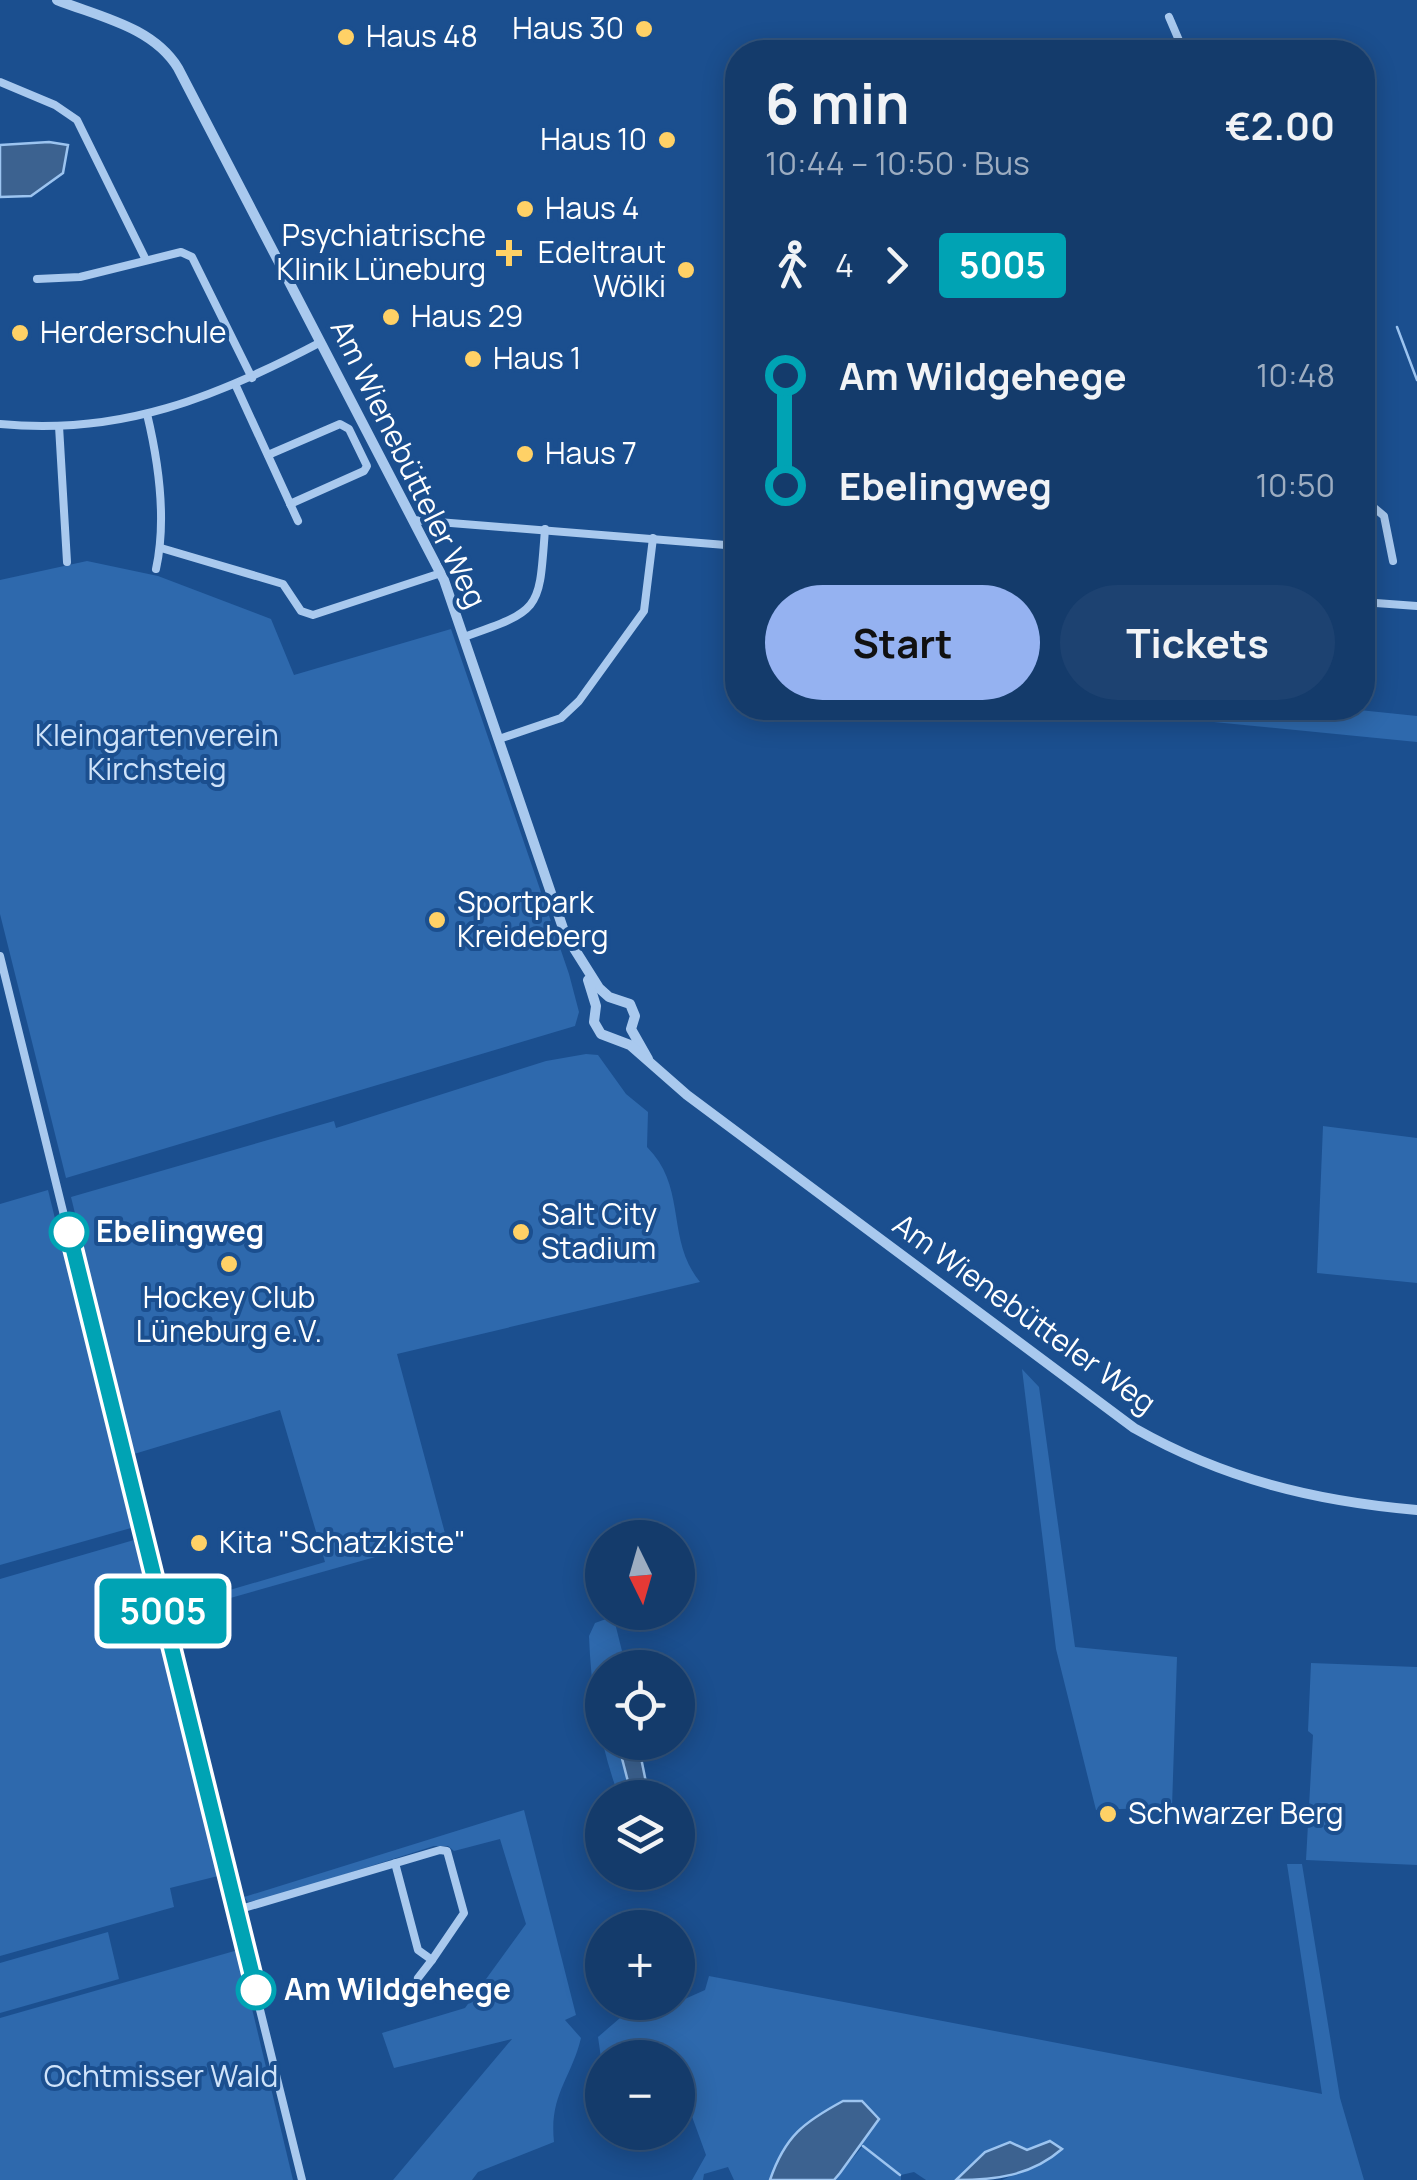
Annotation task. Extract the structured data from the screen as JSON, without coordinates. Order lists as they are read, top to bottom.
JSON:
{
  "streets": {
    "street": ["Am Wienebütteler Weg"]
  },
  "parks": ["Kleingartenverein Kirchsteig", "Ochtmisser Wald"],
  "places": {
    "other": [
      "Haus 30",
      "Haus 48",
      "Haus 10",
      "Haus 4",
      "Edeltraut Wölki",
      "Haus 29",
      "Herderschule",
      "Haus 1",
      "Haus 7",
      "Sportpark Kreideberg",
      "Ebelingweg",
      "Salt City Stadium",
      "Hockey Club Lüneburg e.V.",
      "Kita \"Schatzkiste\"",
      "Schwarzer Berg",
      "Am Wildgehege"
    ],
    "health": ["Psychiatrische Klinik Lüneburg"]
  },
  "lines": ["bus line 5005"],
  "north": "bottom",
  "page": {
    "on_map": "5005",
    "heading": ["6 min", "10:44 – 10:50 · Bus", "€2.00"],
    "legs": ["4", "5005"],
    "list": [
      {
        "name": "Am Wildgehege",
        "value": "10:48"
      },
      {
        "name": "Ebelingweg",
        "value": "10:50"
      }
    ],
    "buttons": ["Start", "Tickets"],
    "map_buttons": ["+", "−"]
  }
}
